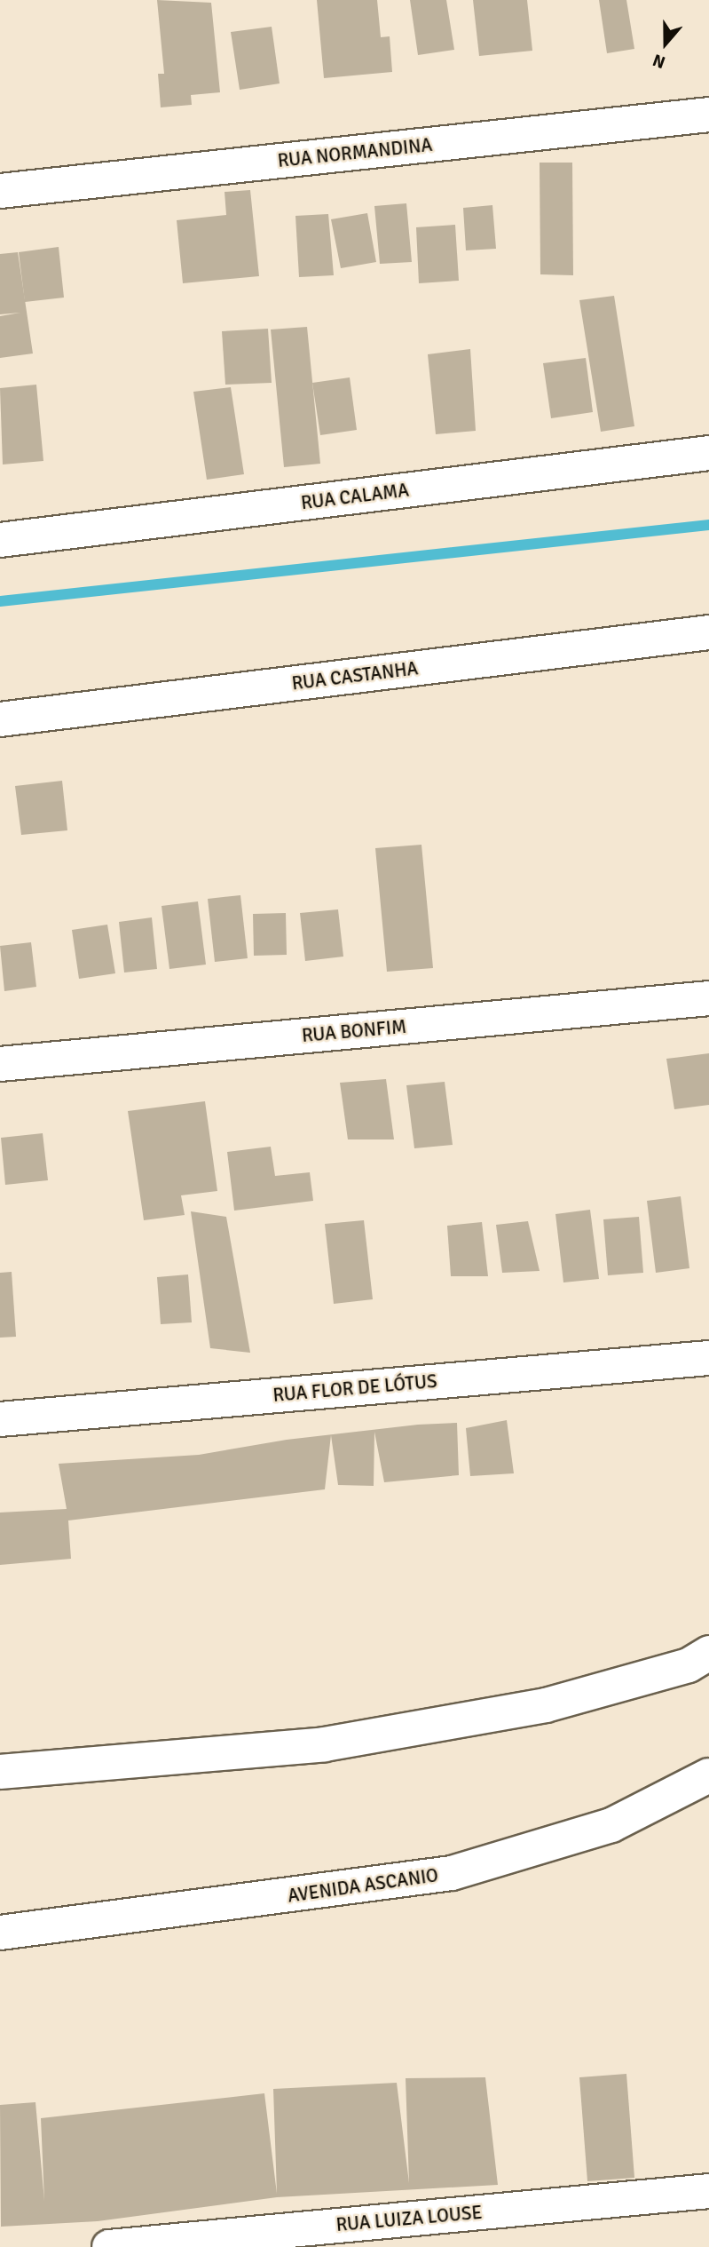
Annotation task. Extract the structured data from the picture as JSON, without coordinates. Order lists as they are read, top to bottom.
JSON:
{
  "streets": {
    "street": [
      "RUA NORMANDINA",
      "RUA CALAMA",
      "RUA CASTANHA",
      "RUA BONFIM",
      "RUA FLOR DE LÓTUS",
      "AVENIDA ASCANIO",
      "RUA LUIZA LOUSE"
    ]
  },
  "north": "bottom"
}
